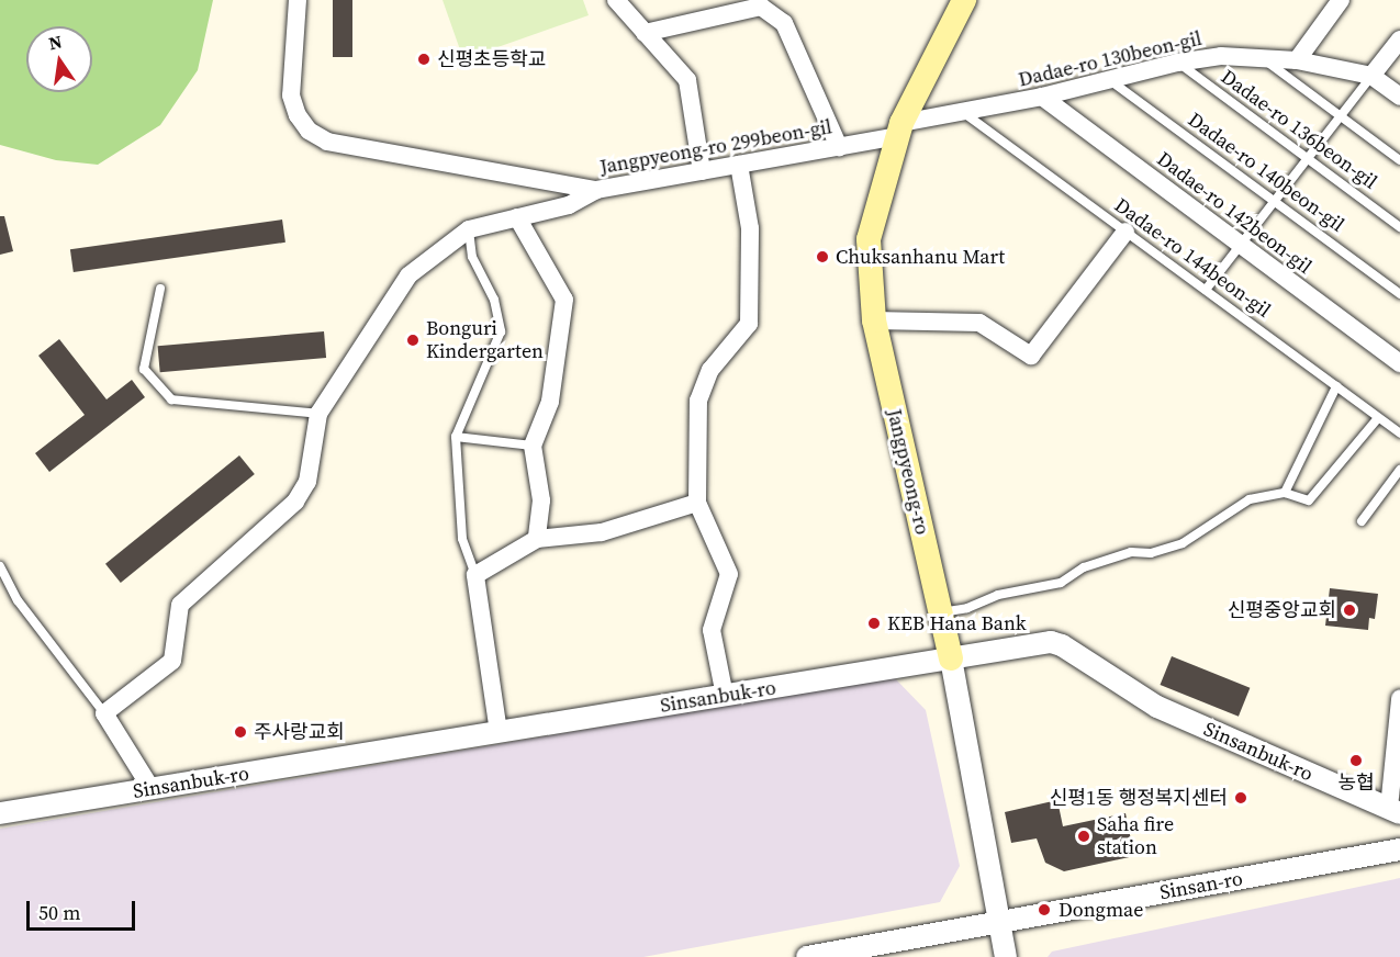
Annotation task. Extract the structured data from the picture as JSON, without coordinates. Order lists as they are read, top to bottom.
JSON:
{
  "streets": {
    "main road": ["Jangpyeong-ro"],
    "street": [
      "Dadae-ro 130beon-gil",
      "Jangpyeong-ro 299beon-gil",
      "Dadae-ro 142beon-gil",
      "Sinsanbuk-ro",
      "Sinsan-ro"
    ],
    "lane": ["Dadae-ro 136beon-gil", "Dadae-ro 140beon-gil", "Dadae-ro 144beon-gil"]
  },
  "crossings": [
    ["Dadae-ro 130beon-gil", "Dadae-ro 136beon-gil"],
    ["Dadae-ro 130beon-gil", "Jangpyeong-ro 299beon-gil"],
    ["Dadae-ro 130beon-gil", "Dadae-ro 140beon-gil"],
    ["Dadae-ro 130beon-gil", "Dadae-ro 142beon-gil"],
    ["Dadae-ro 130beon-gil", "Dadae-ro 144beon-gil"],
    ["Dadae-ro 130beon-gil", "Jangpyeong-ro"],
    ["Jangpyeong-ro 299beon-gil", "Jangpyeong-ro"],
    ["Jangpyeong-ro", "Sinsanbuk-ro"],
    ["Jangpyeong-ro", "Sinsan-ro"]
  ],
  "places": [
    "신평초등학교",
    "Chuksanhanu Mart",
    "Bonguri Kindergarten",
    "신평중앙교회",
    "KEB Hana Bank",
    "주사랑교회",
    "농협",
    "신평1동 행정복지센터",
    "Saha fire station",
    "Dongmae"
  ],
  "scale_bar": "50 m",
  "north": "top"
}
